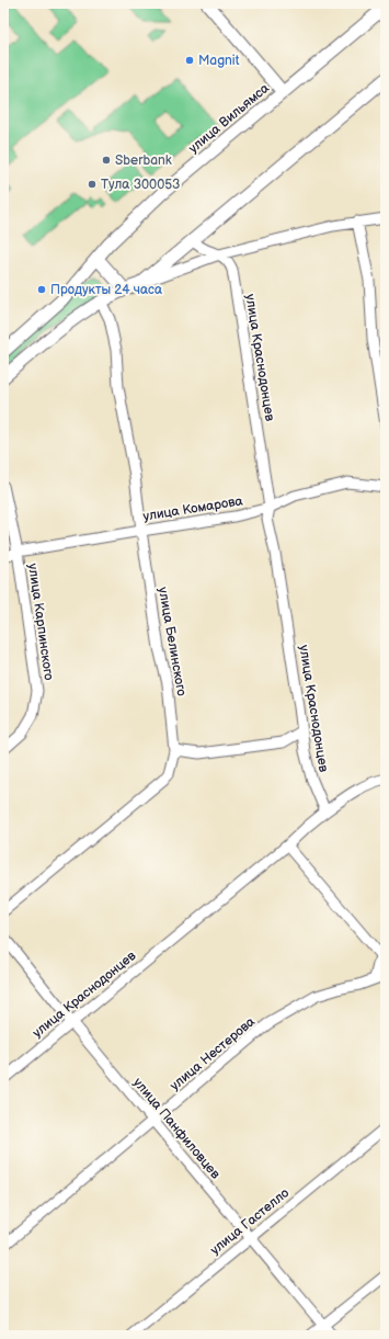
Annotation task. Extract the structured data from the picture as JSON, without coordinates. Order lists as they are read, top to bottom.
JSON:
{
  "streets": {
    "street": [
      "улица Вильямса",
      "улица Краснодонцев",
      "улица Комарова",
      "улица Карпинского",
      "улица Белинского",
      "улица Нестерова",
      "улица Панфиловцев",
      "улица Гастелло"
    ]
  },
  "crossings": [
    ["улица Краснодонцев", "улица Комарова"],
    ["улица Краснодонцев", "улица Панфиловцев"],
    ["улица Комарова", "улица Карпинского"],
    ["улица Комарова", "улица Белинского"],
    ["улица Нестерова", "улица Панфиловцев"],
    ["улица Панфиловцев", "улица Гастелло"]
  ],
  "places": [
    "Magnit",
    "Sberbank",
    "Тула 300053",
    "Продукты 24 часа"
  ]
}
